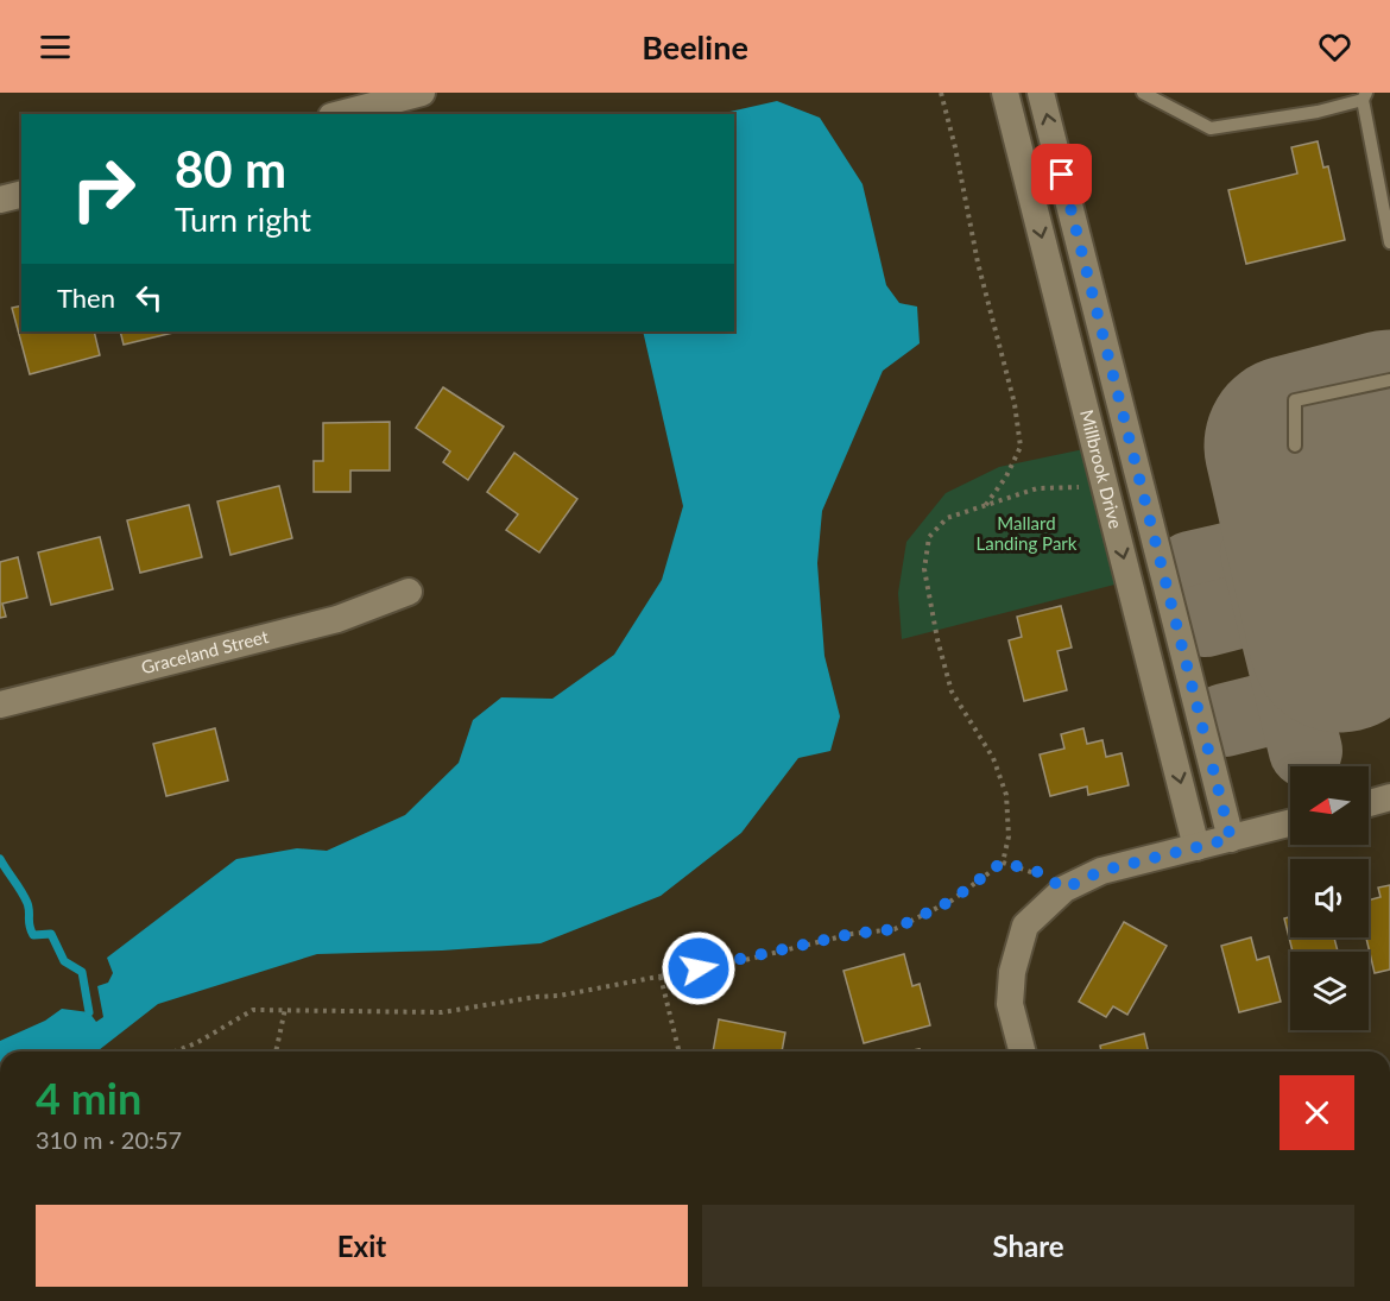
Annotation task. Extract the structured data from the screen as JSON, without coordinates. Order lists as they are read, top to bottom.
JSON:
{
  "streets": {
    "street": ["Millbrook Drive", "Graceland Street"]
  },
  "parks": ["Mallard Landing Park"],
  "north": "left",
  "page": {
    "header": "Beeline",
    "turn": ["80 m", "Turn right"],
    "then": "Then",
    "heading": ["4 min", "310 m · 20:57"],
    "buttons": ["Exit", "Share"]
  }
}
